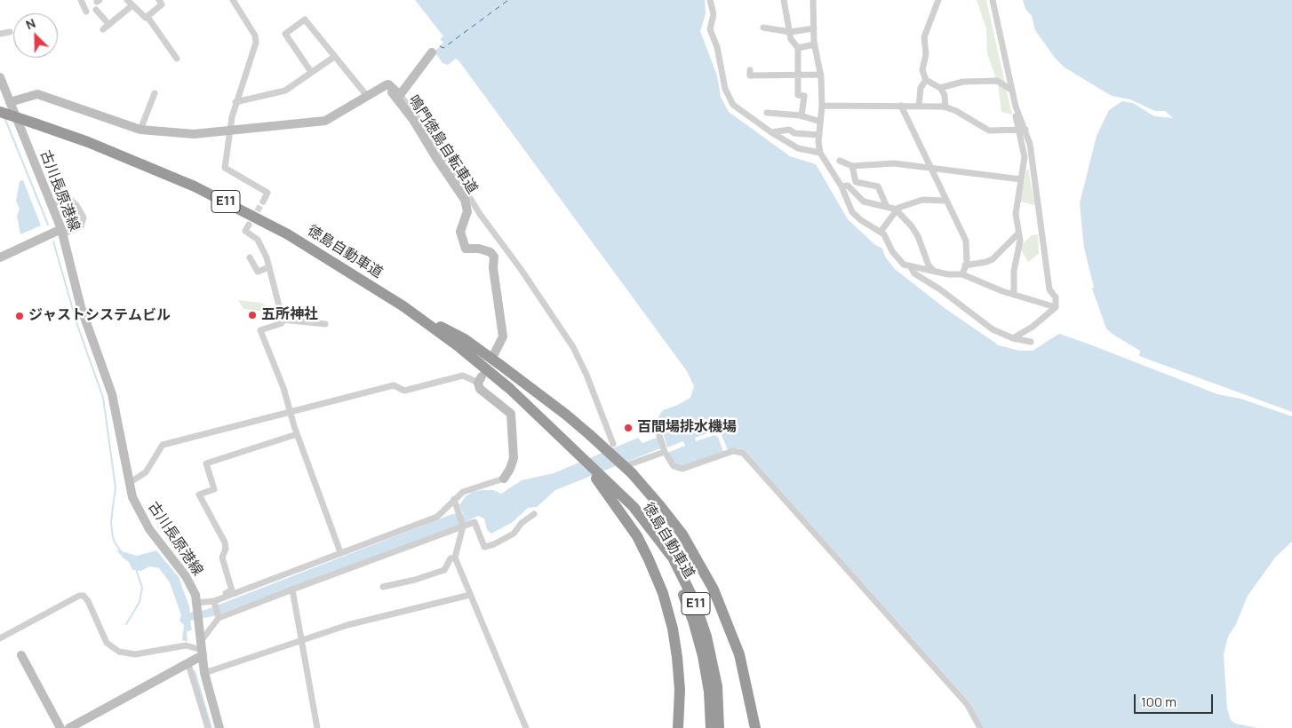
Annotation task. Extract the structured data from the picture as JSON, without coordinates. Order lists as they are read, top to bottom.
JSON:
{
  "streets": {
    "highway": ["E11", "徳島自動車道"],
    "main road": ["鳴門徳島自転車道", "古川長原港線"]
  },
  "places": ["五所神社", "ジャストシステムビル", "百間場排水機場"],
  "scale_bar": "100 m",
  "north": "top left"
}
